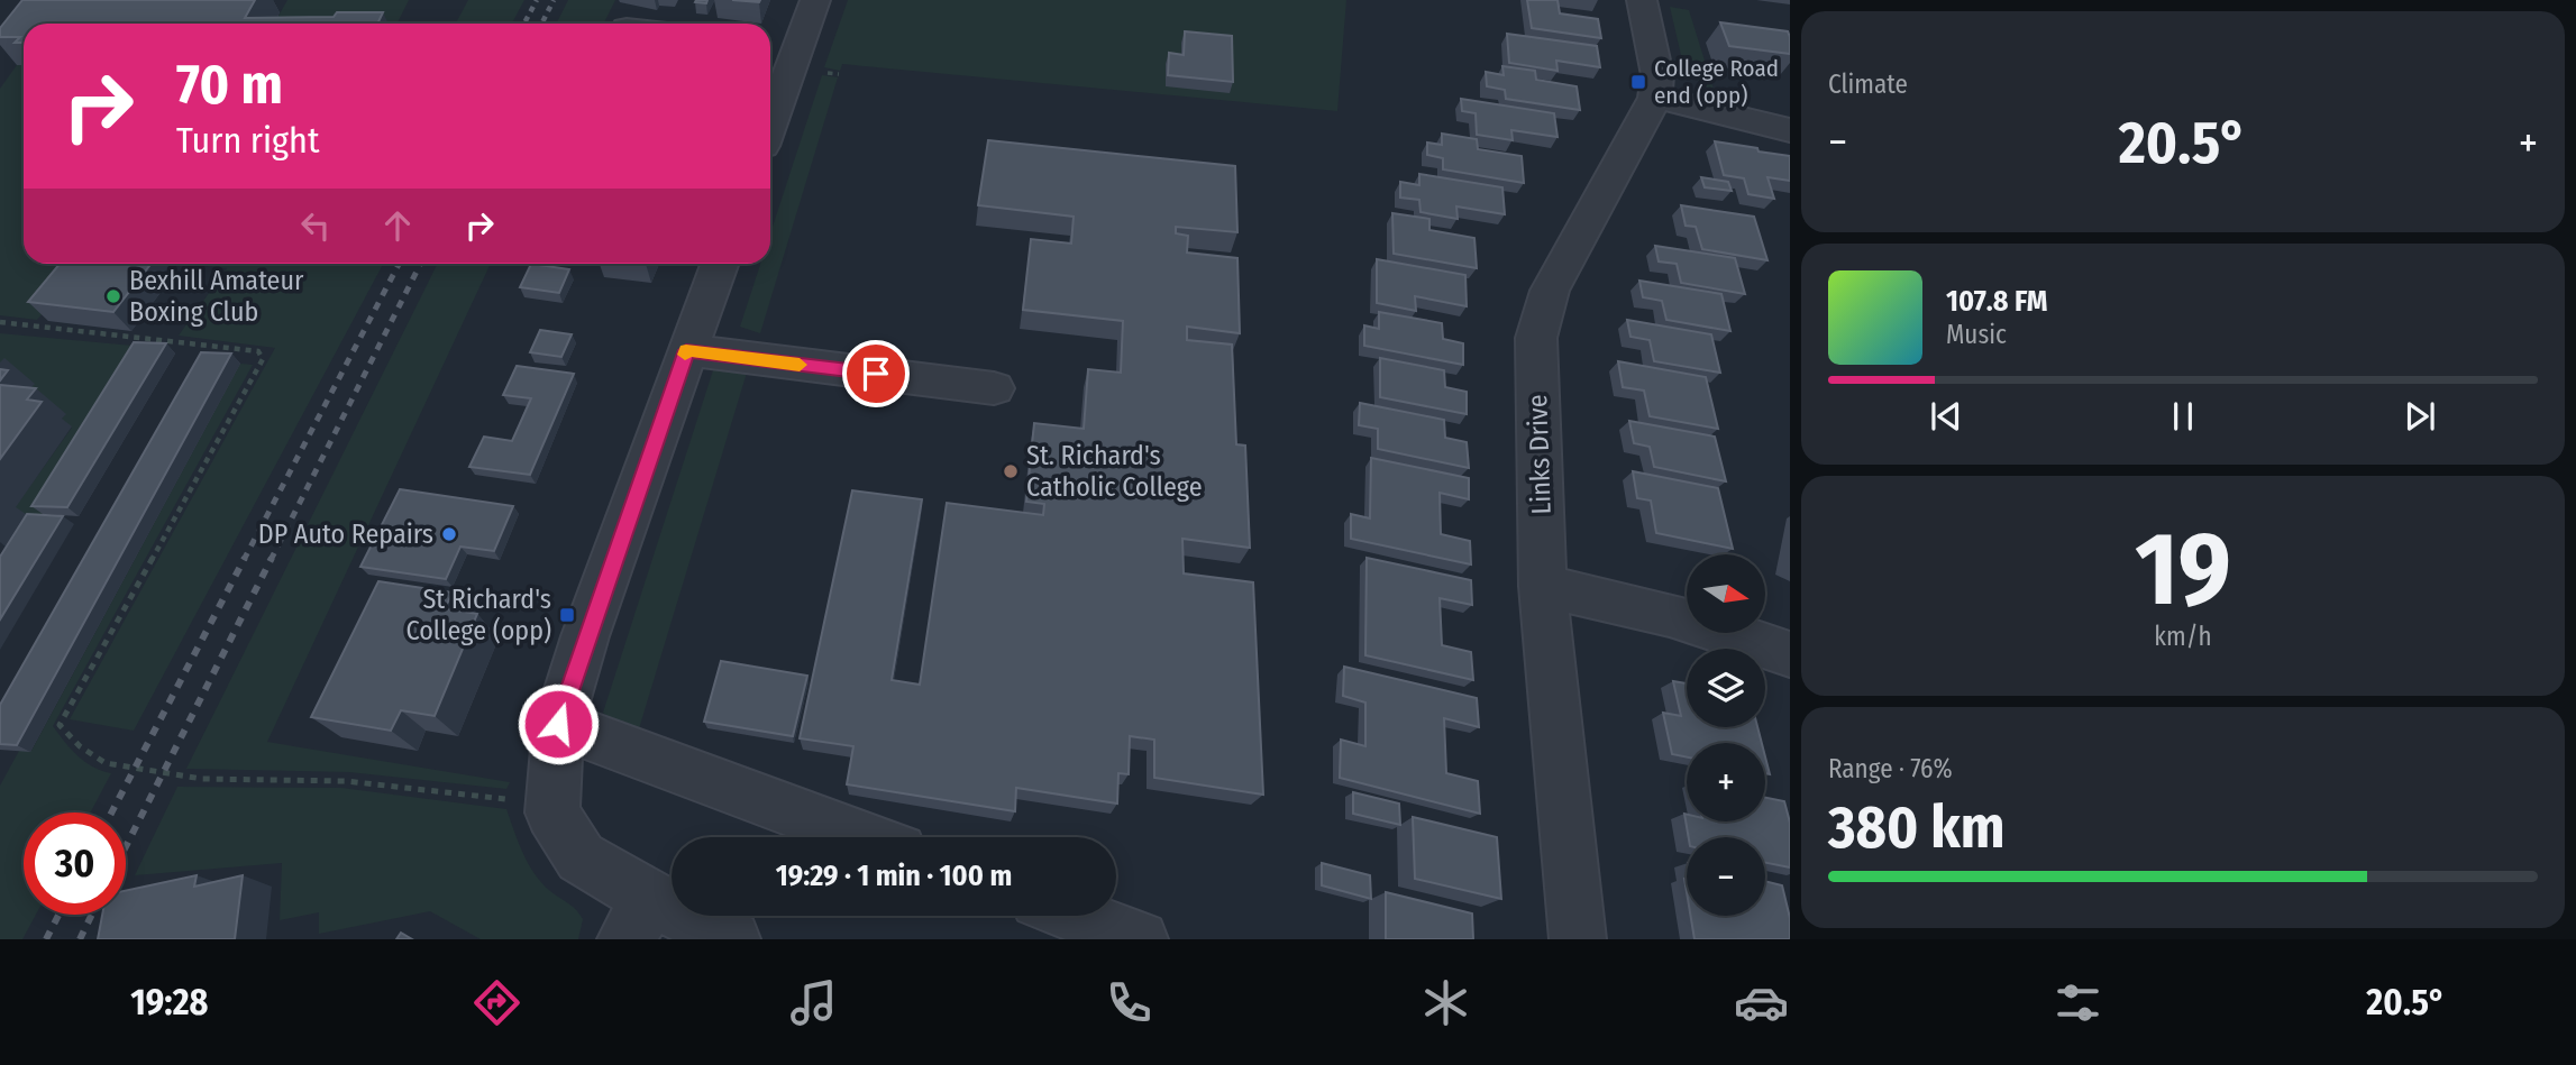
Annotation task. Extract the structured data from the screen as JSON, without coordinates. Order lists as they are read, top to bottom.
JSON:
{
  "streets": {
    "street": ["Links Drive"]
  },
  "places": {
    "transit": ["College Road end (opp)", "St Richard's College (opp)"],
    "other": ["Bexhill Amateur Boxing Club", "St. Richard's Catholic College", "DP Auto Repairs"]
  },
  "north": "right",
  "page": {
    "tile": [
      "Climate",
      ["19", "km/h"],
      ["Range · 76%", "380 km"]
    ],
    "turn": ["70 m", "Turn right"],
    "heat": ["−", "20.5°", "+"],
    "song": ["107.8 FM", "Music"],
    "map_buttons": ["+", "−"],
    "limit": "30",
    "trip": "19:29 · 1 min · 100 m",
    "tabs": ["19:28", "20.5°"]
  }
}
